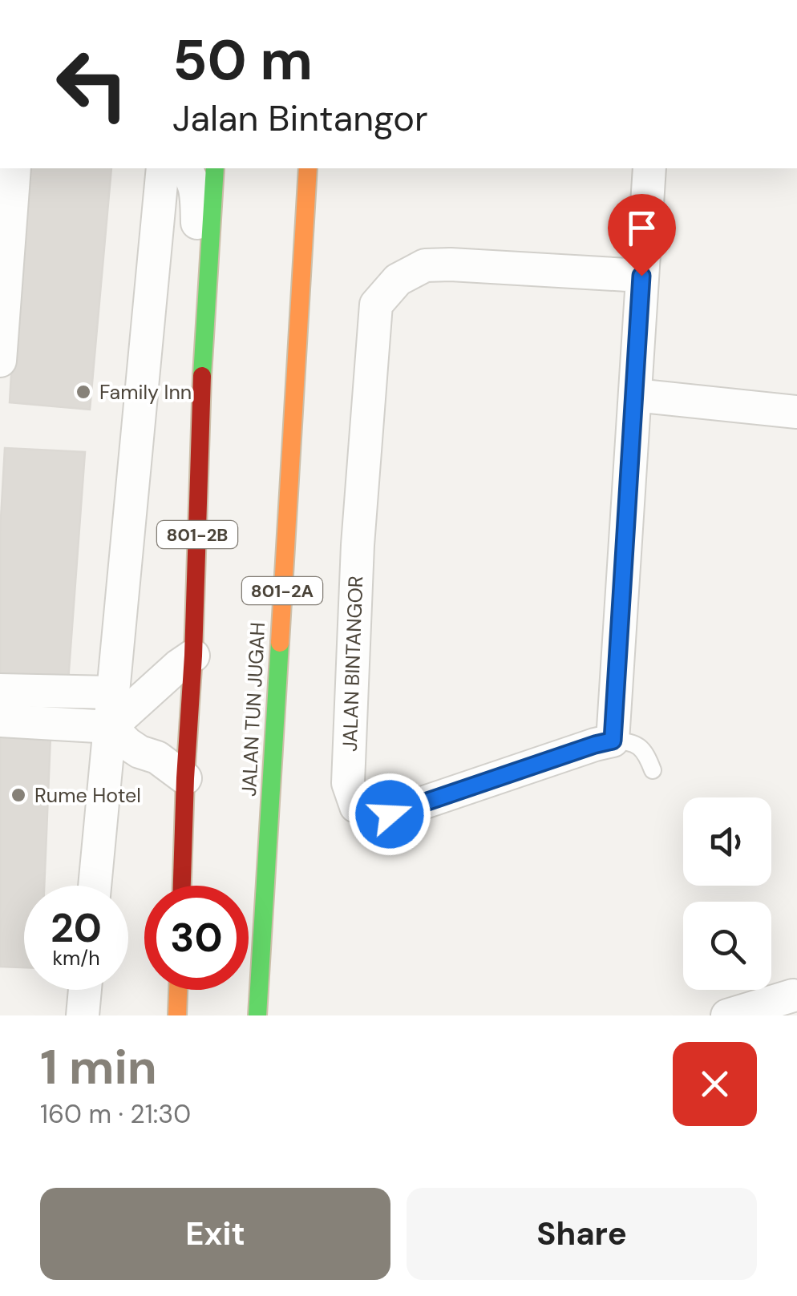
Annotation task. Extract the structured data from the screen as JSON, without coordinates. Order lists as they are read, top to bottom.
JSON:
{
  "streets": {
    "highway": ["801-2B", "801-2A", "JALAN TUN JUGAH"],
    "street": ["JALAN BINTANGOR"]
  },
  "places": ["Family Inn", "Rume Hotel"],
  "page": {
    "turn": ["50 m", "Jalan Bintangor"],
    "speed": "20 km/h",
    "limit": "30",
    "heading": ["1 min", "160 m · 21:30"],
    "buttons": ["Exit", "Share"]
  }
}
